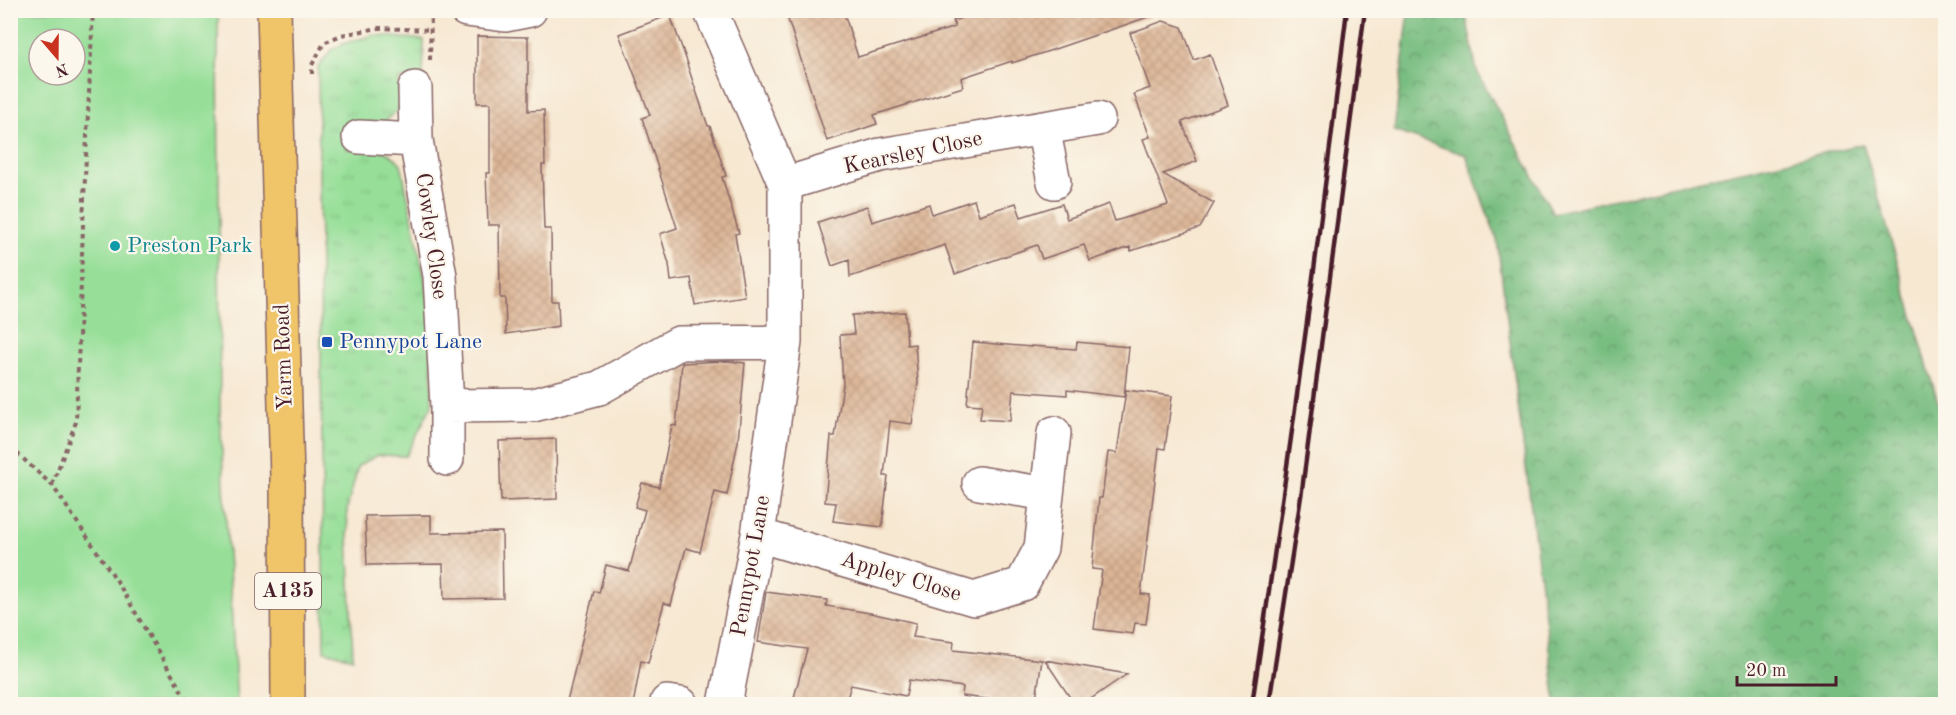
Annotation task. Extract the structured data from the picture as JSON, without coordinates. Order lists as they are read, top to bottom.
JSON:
{
  "streets": {
    "main road": ["Yarm Road", "A135"],
    "street": [
      "Kearsley Close",
      "Cowley Close",
      "Pennypot Lane",
      "Appley Close"
    ]
  },
  "crossings": [
    ["Kearsley Close", "Pennypot Lane"],
    ["Pennypot Lane", "Appley Close"]
  ],
  "places": {
    "other": ["Preston Park"],
    "transit": ["Pennypot Lane"]
  },
  "scale_bar": "20 m",
  "north": "bottom"
}
